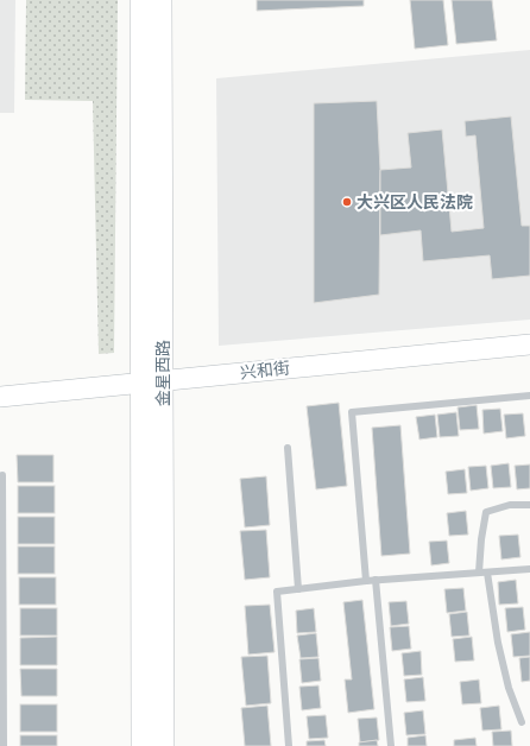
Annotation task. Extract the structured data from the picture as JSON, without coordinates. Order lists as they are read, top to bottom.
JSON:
{
  "streets": {
    "main road": ["金星西路"],
    "street": ["兴和街"]
  },
  "crossings": [
    ["兴和街", "金星西路"]
  ],
  "places": ["大兴区人民法院"]
}
